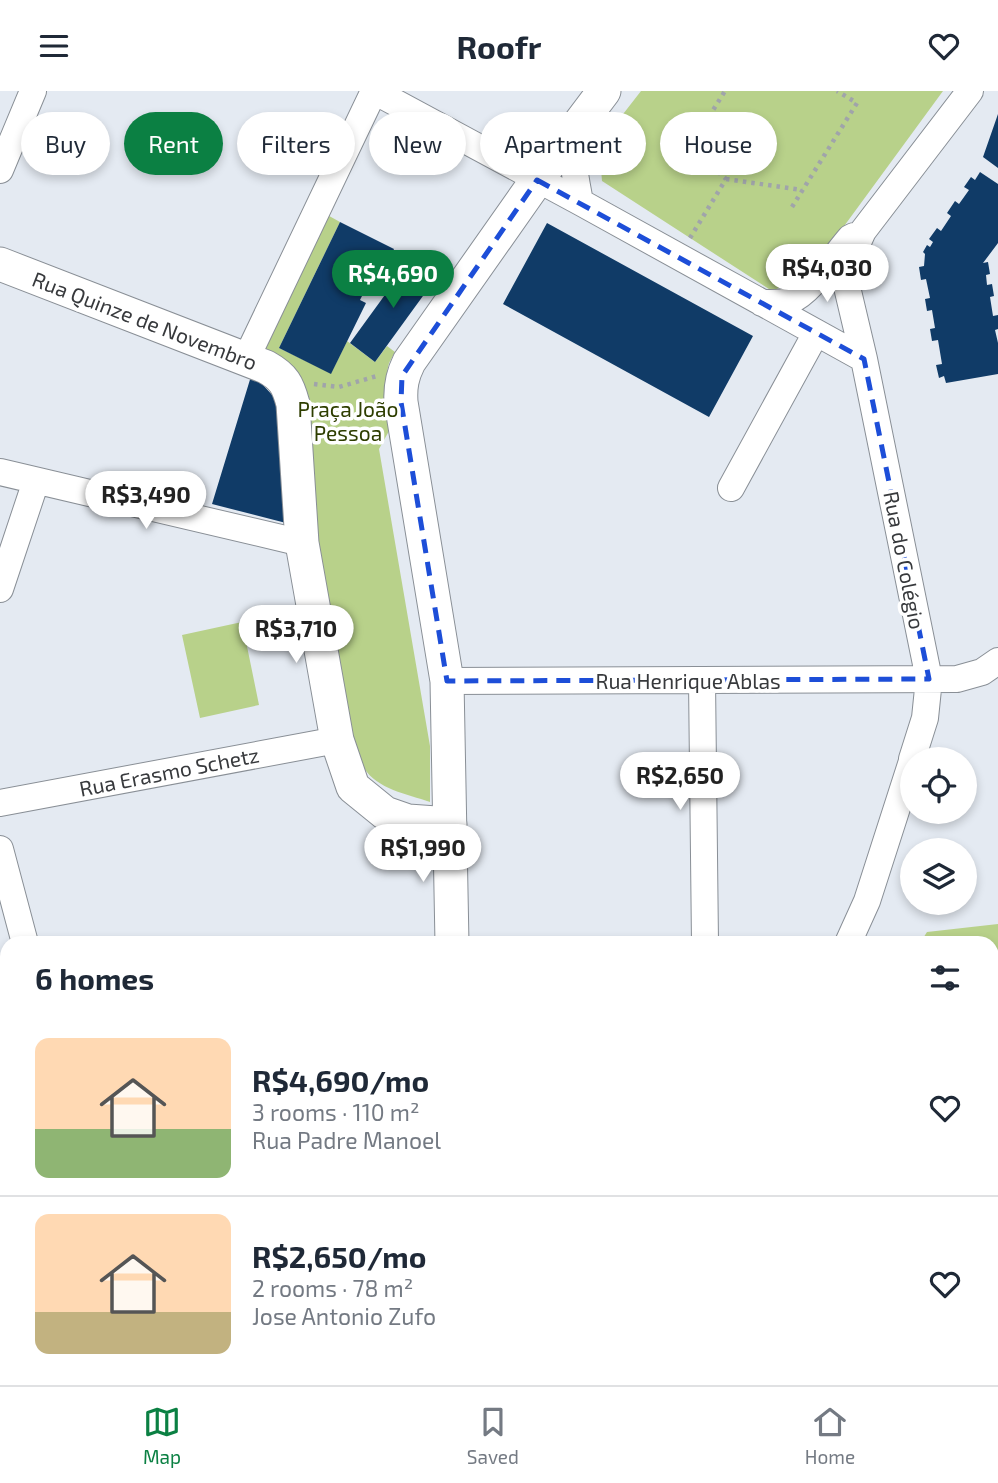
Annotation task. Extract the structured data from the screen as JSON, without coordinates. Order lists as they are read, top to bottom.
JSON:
{
  "streets": {
    "main road": ["Rua Quinze de Novembro"],
    "street": ["Rua do Colégio", "Rua Henrique Ablas", "Rua Erasmo Schetz"]
  },
  "crossings": [
    ["Rua do Colégio", "Rua Henrique Ablas"]
  ],
  "parks": ["Praça João Pessoa"],
  "page": {
    "header": "Roofr",
    "chip": [
      "Buy",
      "Rent",
      "Filters",
      "New",
      "Apartment",
      "House"
    ],
    "price": [
      "R$4,030",
      "R$4,690",
      "R$3,490",
      "R$3,710",
      "R$2,650",
      "R$1,990"
    ],
    "heading": "6 homes",
    "list": [
      {
        "name": "R$4,690/mo",
        "note": "3 rooms · 110 m² · Rua Padre Manoel"
      },
      {
        "name": "R$2,650/mo",
        "note": "2 rooms · 78 m² · Jose Antonio Zufo"
      }
    ],
    "tabs": ["Map", "Saved", "Home"]
  }
}
